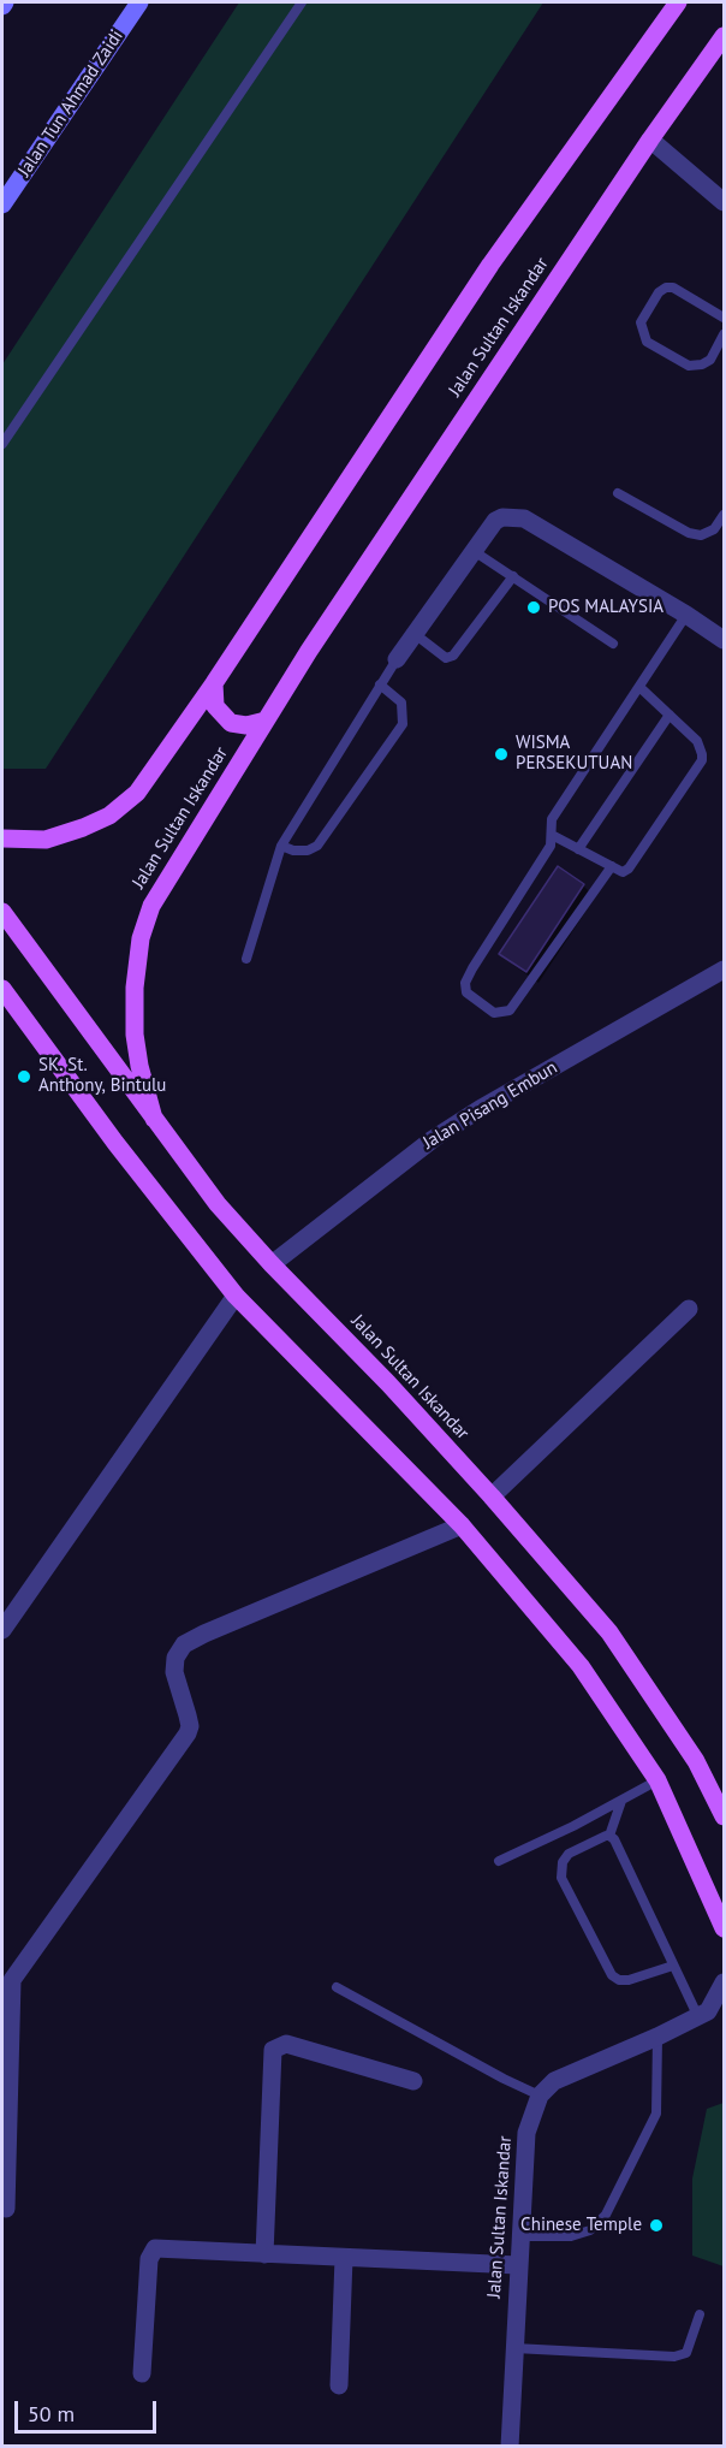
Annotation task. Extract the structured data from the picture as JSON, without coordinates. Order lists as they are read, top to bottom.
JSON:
{
  "streets": {
    "main road": ["Jalan Tun Ahmad Zaidi", "Jalan Sultan Iskandar"],
    "street": ["Jalan Pisang Embun"]
  },
  "crossings": [
    ["Jalan Sultan Iskandar", "Jalan Pisang Embun"]
  ],
  "places": [
    "POS MALAYSIA",
    "WISMA PERSEKUTUAN",
    "SK. St. Anthony, Bintulu",
    "Chinese Temple"
  ],
  "scale_bar": "50 m"
}
